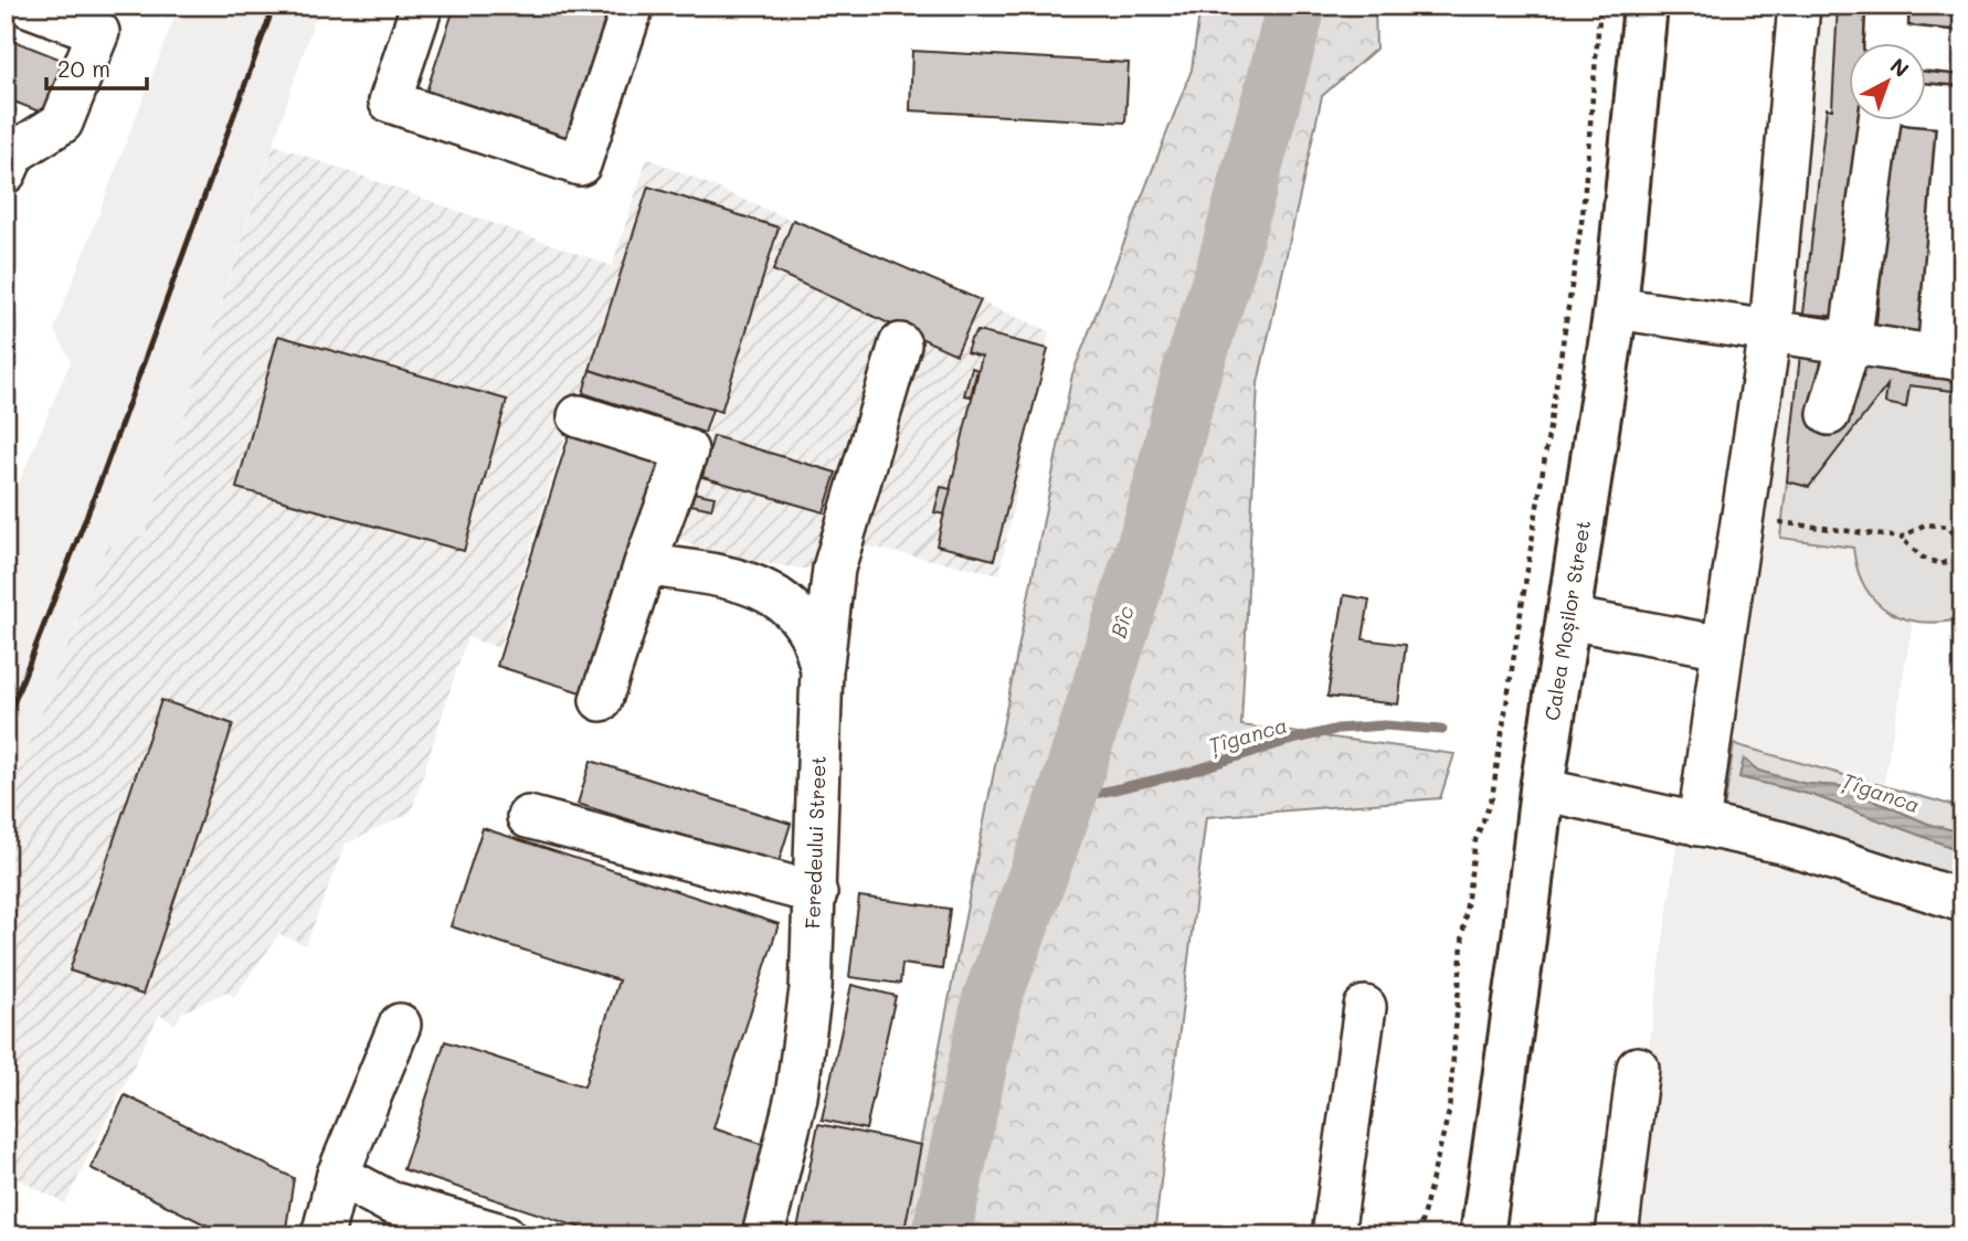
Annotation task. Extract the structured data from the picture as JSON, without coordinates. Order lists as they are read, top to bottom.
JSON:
{
  "streets": {
    "main road": ["Calea Moșilor Street"],
    "street": ["Feredeului Street"]
  },
  "water": ["Bîc", "Țîganca"],
  "scale_bar": "20 m",
  "north": "top right"
}
